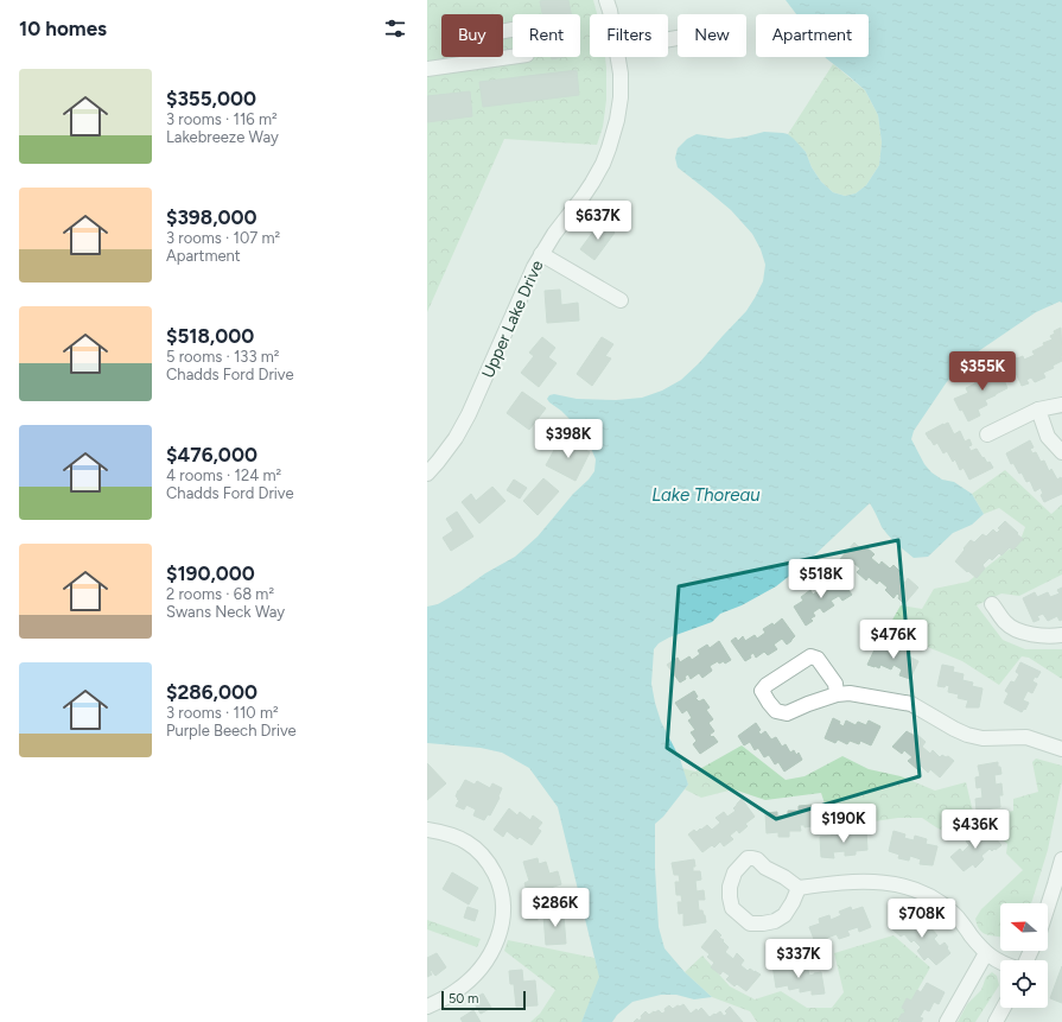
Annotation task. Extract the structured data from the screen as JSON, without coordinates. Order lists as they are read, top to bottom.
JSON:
{
  "streets": {
    "street": ["Upper Lake Drive"]
  },
  "water": ["Lake Thoreau"],
  "scale_bar": "50 m",
  "north": "left",
  "page": {
    "heading": "10 homes",
    "chip": [
      "Buy",
      "Rent",
      "Filters",
      "New",
      "Apartment"
    ],
    "list": [
      {
        "name": "$355,000",
        "note": "3 rooms · 116 m² · Lakebreeze Way"
      },
      {
        "name": "$398,000",
        "note": "3 rooms · 107 m² · Apartment"
      },
      {
        "name": "$518,000",
        "note": "5 rooms · 133 m² · Chadds Ford Drive"
      },
      {
        "name": "$476,000",
        "note": "4 rooms · 124 m² · Chadds Ford Drive"
      },
      {
        "name": "$190,000",
        "note": "2 rooms · 68 m² · Swans Neck Way"
      },
      {
        "name": "$286,000",
        "note": "3 rooms · 110 m² · Purple Beech Drive"
      }
    ],
    "price": [
      "$637K",
      "$355K",
      "$398K",
      "$518K",
      "$476K",
      "$190K",
      "$436K",
      "$286K",
      "$708K",
      "$337K"
    ],
    "scale": "50 m"
  }
}
